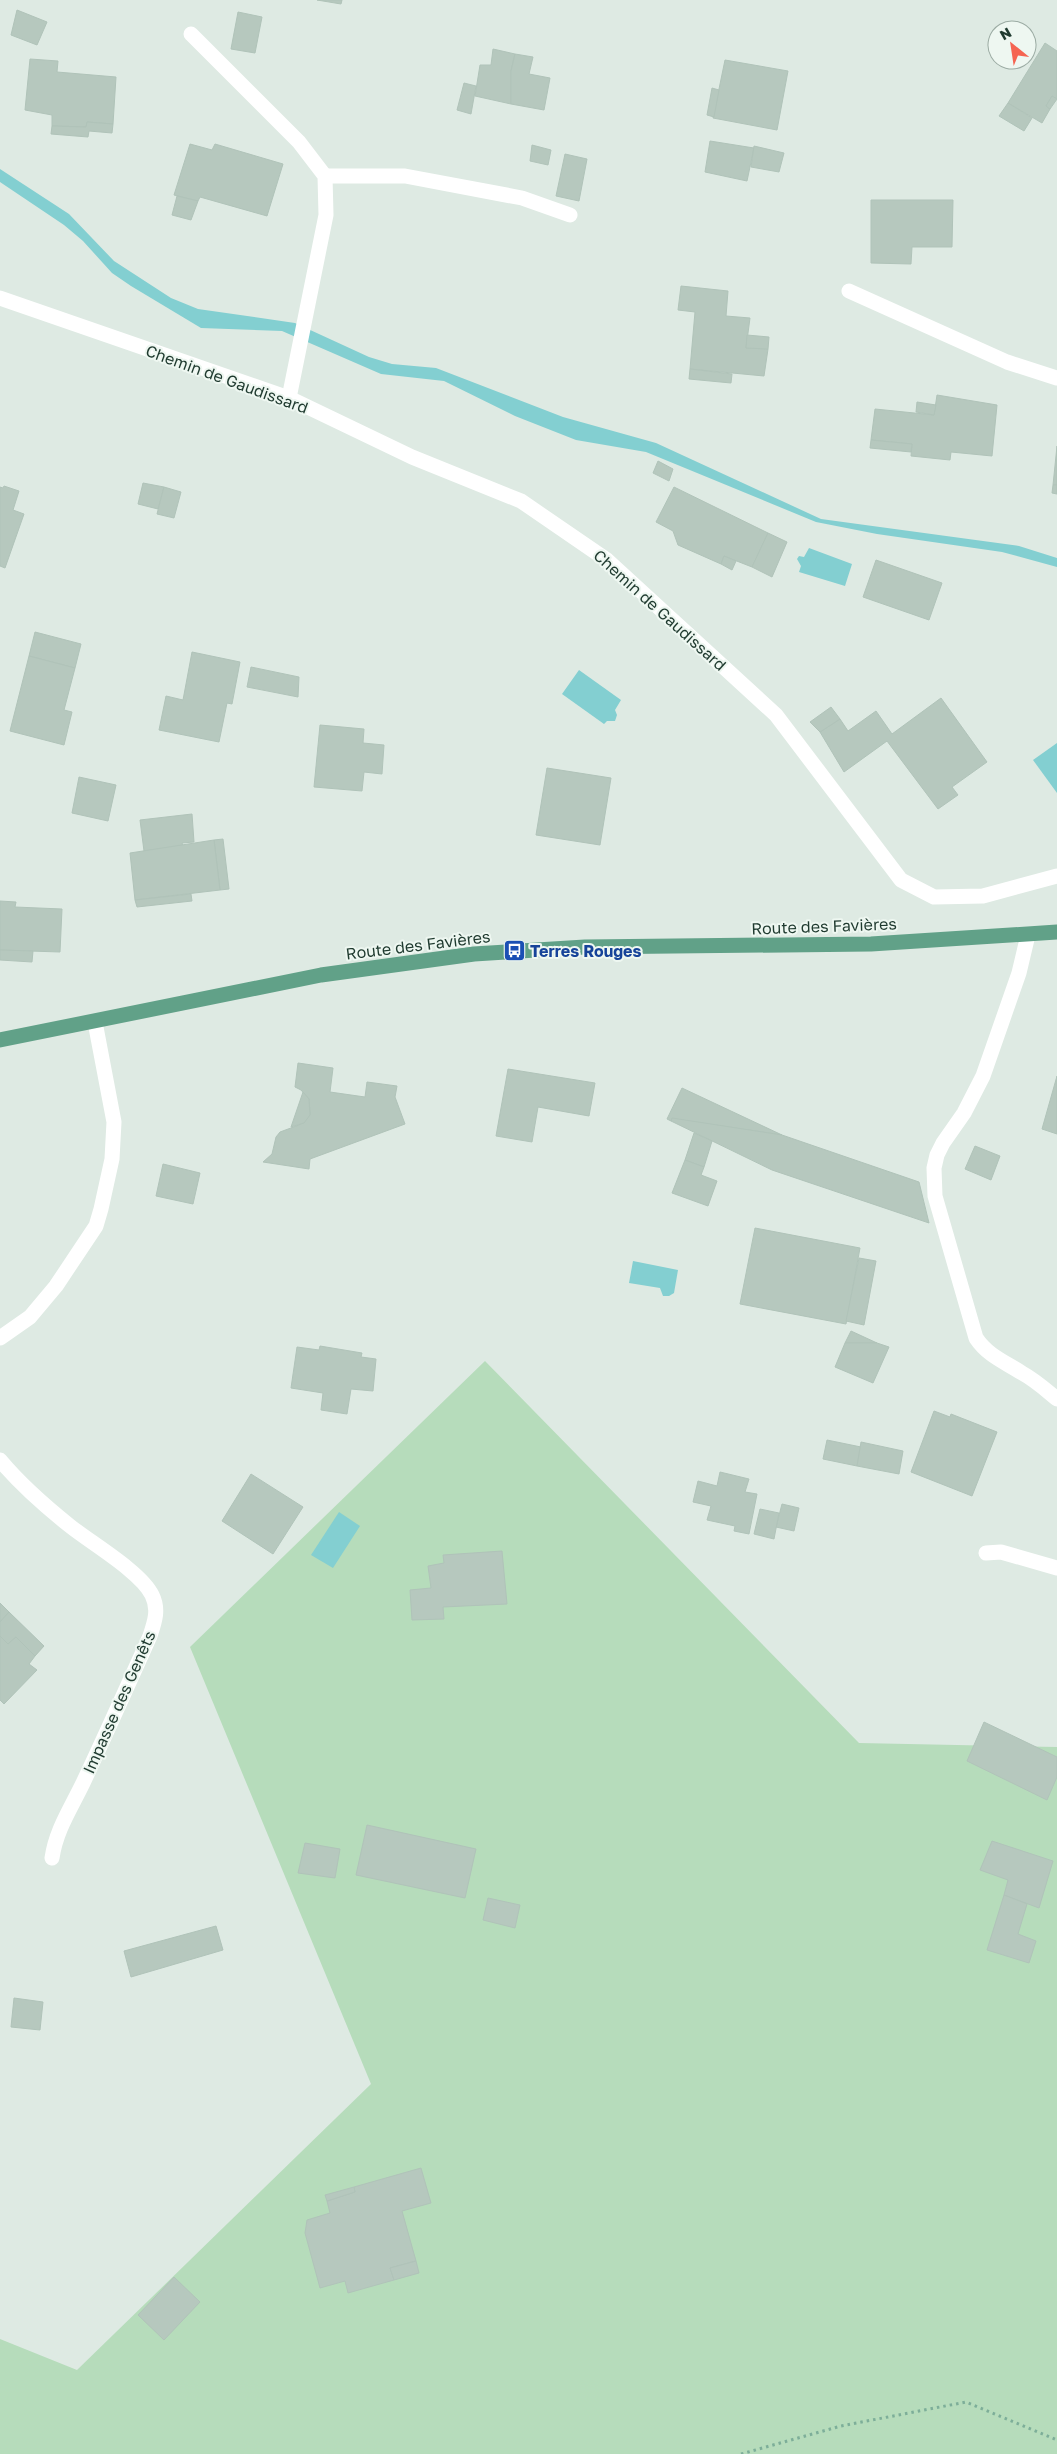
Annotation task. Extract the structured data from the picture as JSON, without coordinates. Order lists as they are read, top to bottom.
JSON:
{
  "streets": {
    "main road": ["Route des Favières"],
    "street": ["Chemin de Gaudissard", "Impasse des Genêts"]
  },
  "places": {
    "bus stop": ["Terres Rouges"]
  },
  "north": "top left"
}
